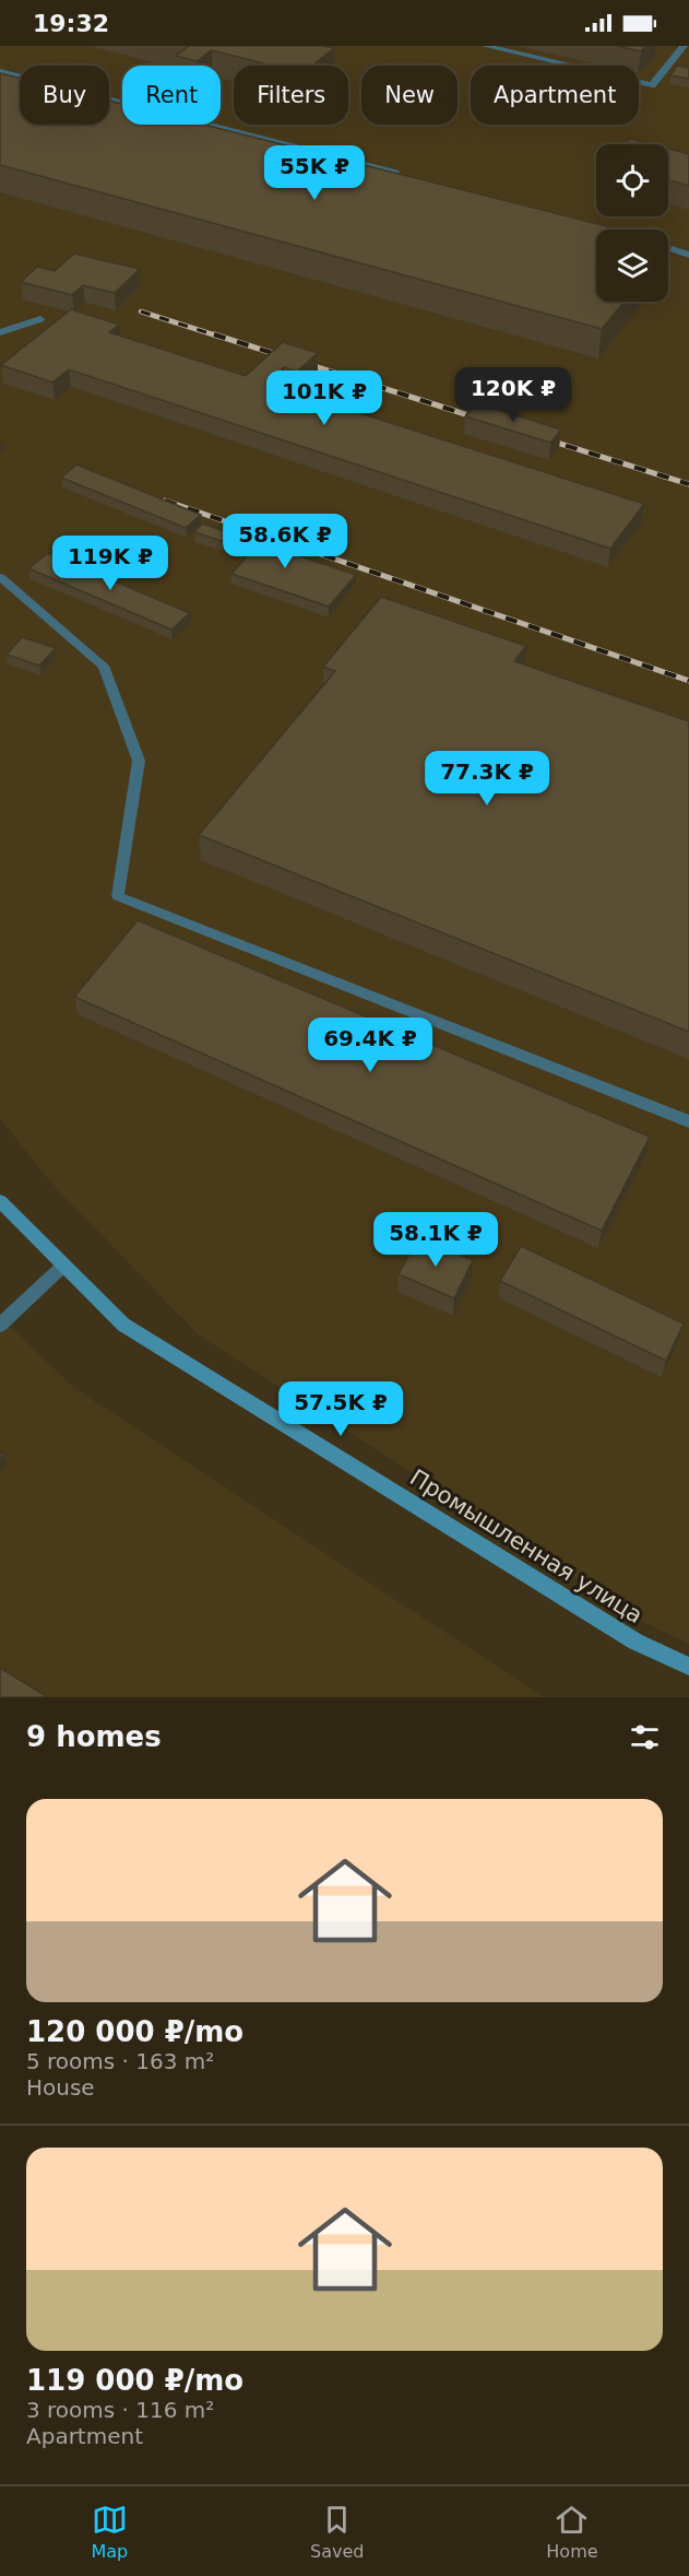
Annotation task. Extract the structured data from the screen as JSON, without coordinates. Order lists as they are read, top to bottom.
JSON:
{
  "streets": {
    "main road": ["Промышленная улица"]
  },
  "page": {
    "status": "19:32",
    "chip": [
      "Buy",
      "Rent",
      "Filters",
      "New",
      "Apartment"
    ],
    "price": [
      "55K ₽",
      "120K ₽",
      "101K ₽",
      "58.6K ₽",
      "119K ₽",
      "77.3K ₽",
      "69.4K ₽",
      "58.1K ₽",
      "57.5K ₽"
    ],
    "heading": "9 homes",
    "list": [
      {
        "name": "120 000 ₽/mo",
        "note": "5 rooms · 163 m² · House"
      },
      {
        "name": "119 000 ₽/mo",
        "note": "3 rooms · 116 m² · Apartment"
      }
    ],
    "tabs": ["Map", "Saved", "Home"]
  }
}
